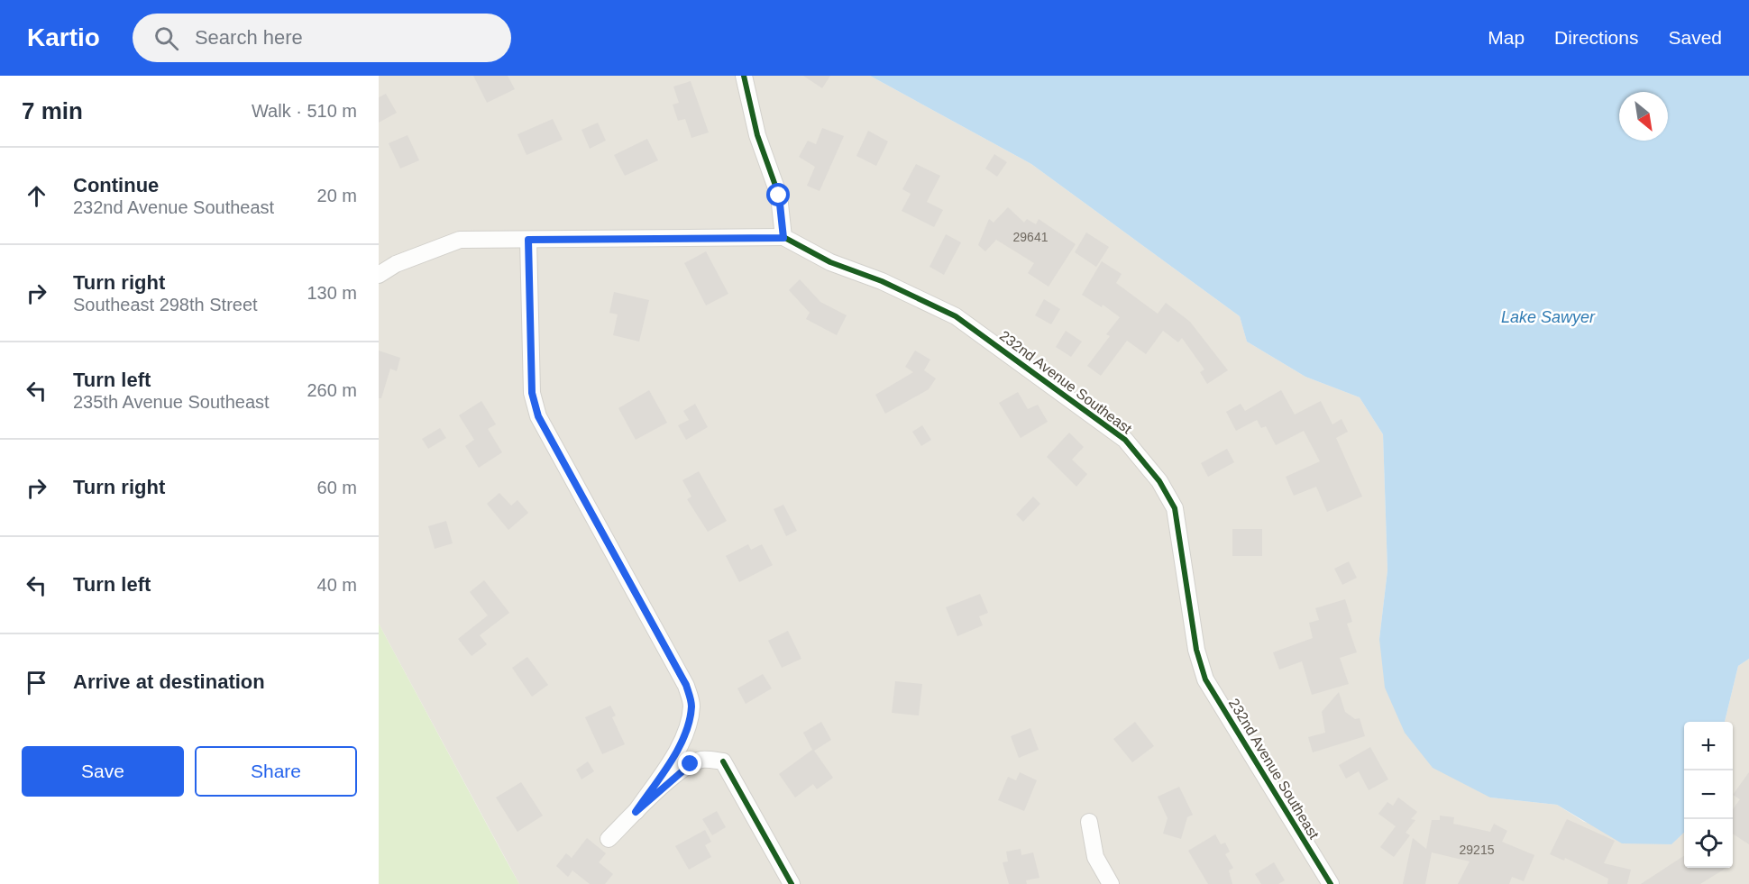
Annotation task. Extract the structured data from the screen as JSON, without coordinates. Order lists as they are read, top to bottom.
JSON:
{
  "streets": {
    "street": ["232nd Avenue Southeast"]
  },
  "water": ["Lake Sawyer"],
  "house_numbers": ["29641", "29215"],
  "north": "bottom right",
  "page": {
    "header": "Kartio",
    "search": "Search here",
    "nav": ["Map", "Directions", "Saved"],
    "heading": ["7 min", "Walk · 510 m"],
    "list": [
      ["Continue", "232nd Avenue Southeast", "20 m"],
      ["Turn right", "Southeast 298th Street", "130 m"],
      ["Turn left", "235th Avenue Southeast", "260 m"],
      ["Turn right", "60 m"],
      ["Turn left", "40 m"],
      "Arrive at destination"
    ],
    "map_buttons": ["+", "−"],
    "buttons": ["Save", "Share"]
  }
}
